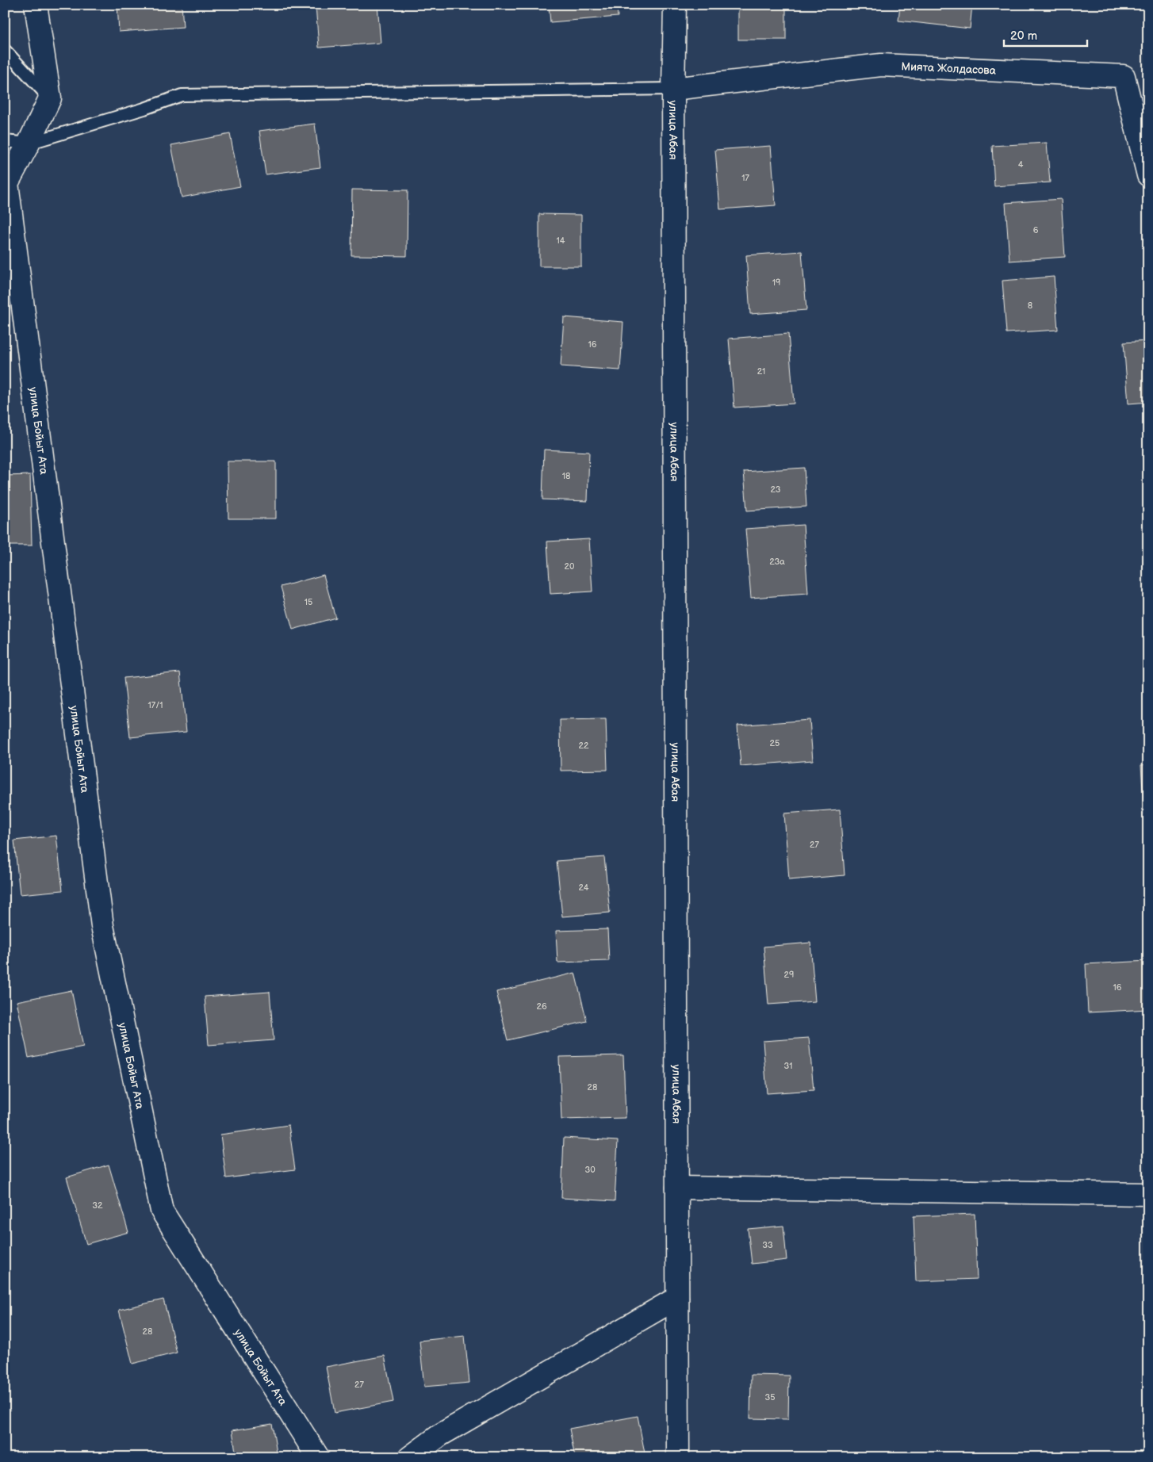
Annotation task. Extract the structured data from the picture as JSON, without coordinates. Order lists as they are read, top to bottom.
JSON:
{
  "streets": {
    "street": ["Мията Жолдасова", "улица Абая", "улица Бойыт Ата"]
  },
  "crossings": [
    ["Мията Жолдасова", "улица Абая"]
  ],
  "house_numbers": [
    "4",
    "17",
    "6",
    "14",
    "19",
    "8",
    "16",
    "21",
    "18",
    "23",
    "23а",
    "20",
    "15",
    "17/1",
    "25",
    "22",
    "27",
    "24",
    "29",
    "16",
    "26",
    "31",
    "28",
    "30",
    "32",
    "33",
    "28",
    "27",
    "35"
  ],
  "scale_bar": "20 m"
}
